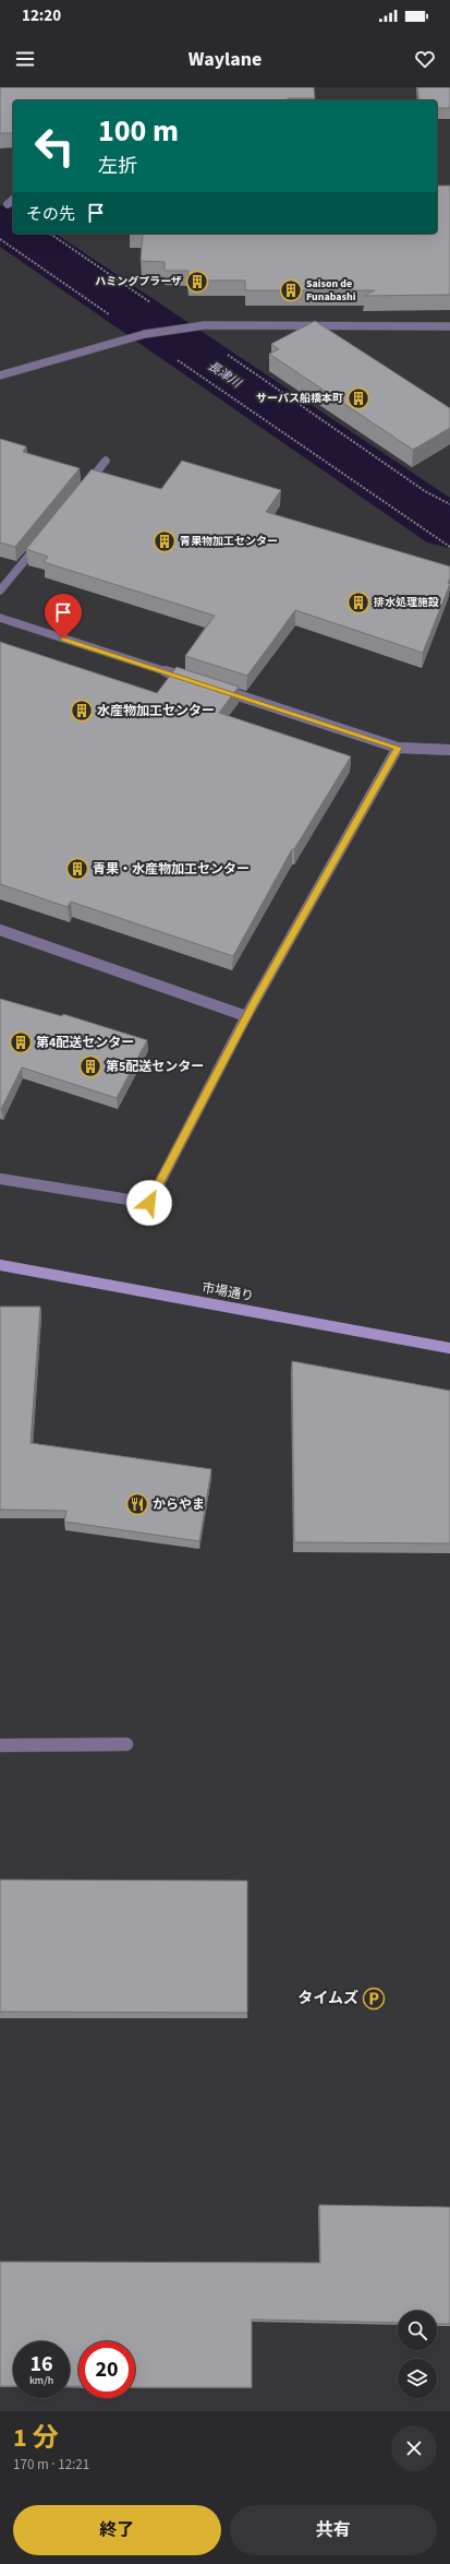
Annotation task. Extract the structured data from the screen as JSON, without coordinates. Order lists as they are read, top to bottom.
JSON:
{
  "streets": {
    "street": ["市場通り"]
  },
  "water": ["長津川"],
  "places": {
    "building": [
      "ハミングプラーザ",
      "Saison de Funabashi",
      "サーパス船橋本町",
      "青果物加工センター",
      "排水処理施設",
      "水産物加工センター",
      "青果・水産物加工センター",
      "第4配送センター",
      "第5配送センター"
    ],
    "restaurant": ["からやま"],
    "parking": ["タイムズ"]
  },
  "page": {
    "status": "12:20",
    "header": "Waylane",
    "turn": ["100 m", "左折"],
    "then": "その先",
    "speed": "16 km/h",
    "limit": "20",
    "heading": ["1 分", "170 m · 12:21"],
    "buttons": ["終了", "共有"]
  }
}
